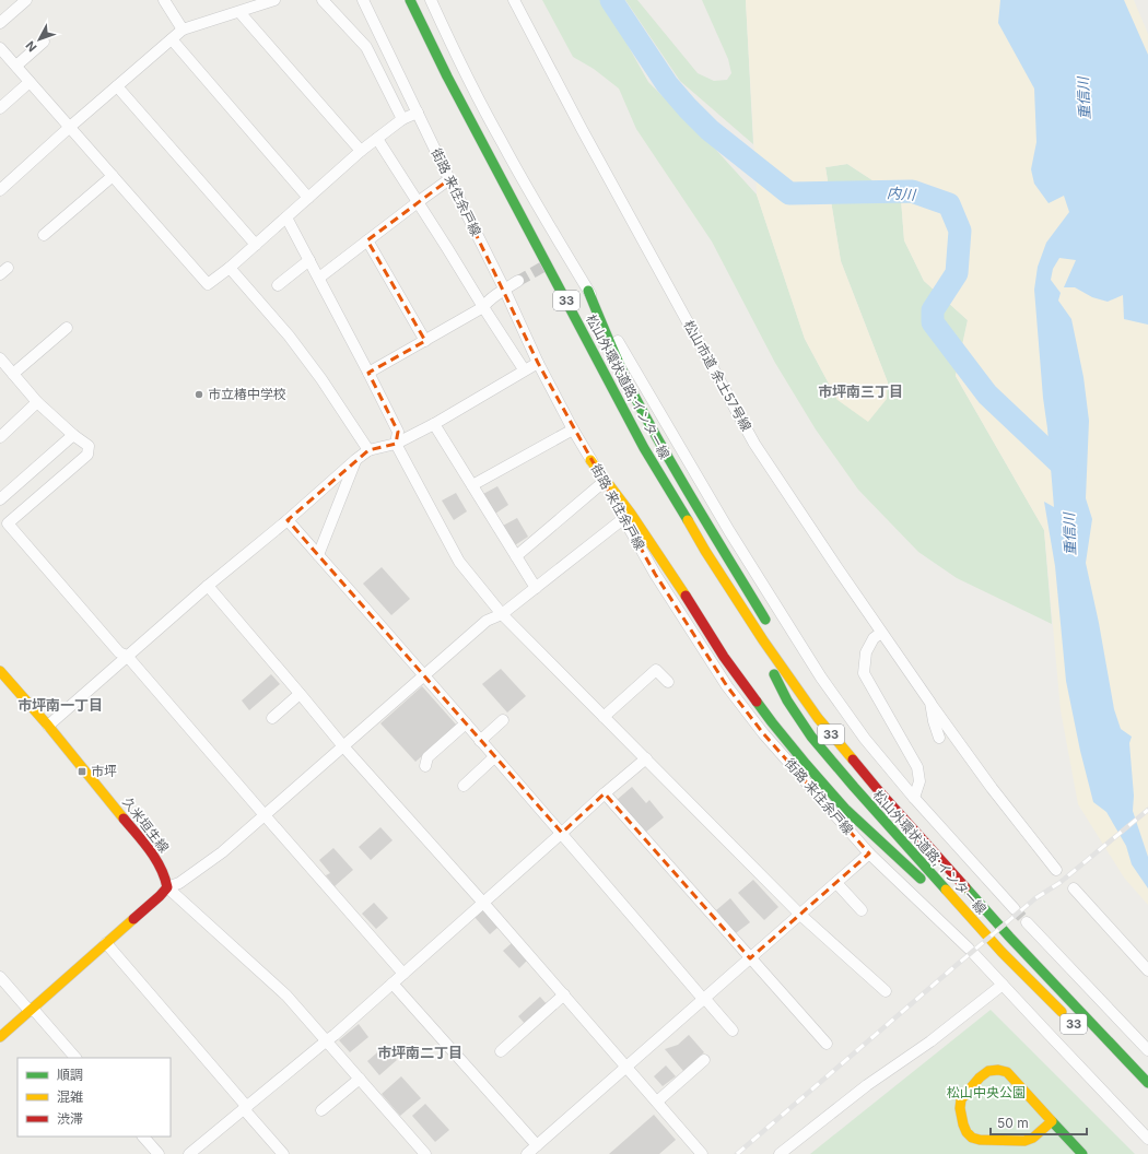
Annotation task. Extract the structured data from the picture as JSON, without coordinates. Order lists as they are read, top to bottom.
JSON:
{
  "streets": {
    "main road": ["33", "松山外環状道路;インター線", "久米垣生線"],
    "street": ["街路 来住余戸線", "松山市道 余土57号線"]
  },
  "districts": ["市坪南三丁目", "市坪南一丁目", "市坪南二丁目"],
  "water": ["重信川", "内川"],
  "parks": ["松山中央公園"],
  "places": {
    "other": ["市立椿中学校"],
    "transit": ["市坪"]
  },
  "legend": ["順調", "混雑", "渋滞"],
  "scale_bar": "50 m",
  "north": "bottom left"
}
